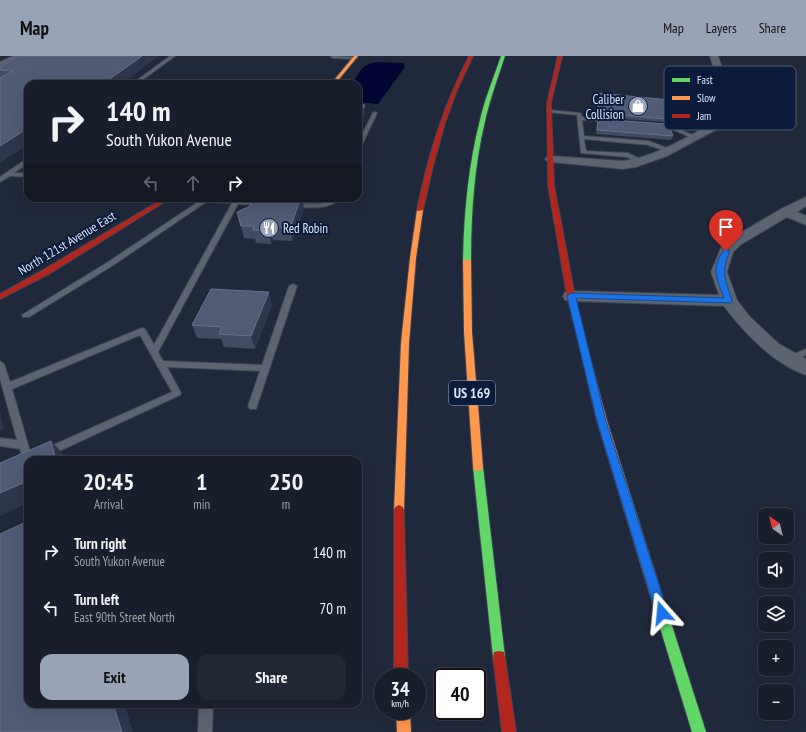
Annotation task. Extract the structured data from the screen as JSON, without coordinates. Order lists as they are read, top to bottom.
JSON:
{
  "streets": {
    "main road": ["North 121st Avenue East", "US 169"]
  },
  "places": {
    "shop": ["Caliber Collision"],
    "restaurant": ["Red Robin"]
  },
  "legend": ["Fast", "Slow", "Jam"],
  "north": "top left",
  "page": {
    "header": "Map",
    "nav": ["Map", "Layers", "Share"],
    "turn": ["140 m", "South Yukon Avenue"],
    "eta": [
      "20:45",
      "Arrival",
      "1",
      "min",
      "250",
      "m"
    ],
    "map_buttons": ["+", "−"],
    "list": [
      {
        "name": "Turn right",
        "note": "South Yukon Avenue",
        "value": "140 m"
      },
      {
        "name": "Turn left",
        "note": "East 90th Street North",
        "value": "70 m"
      }
    ],
    "buttons": ["Exit", "Share"],
    "speed": "34 km/h",
    "limit": "40"
  }
}
